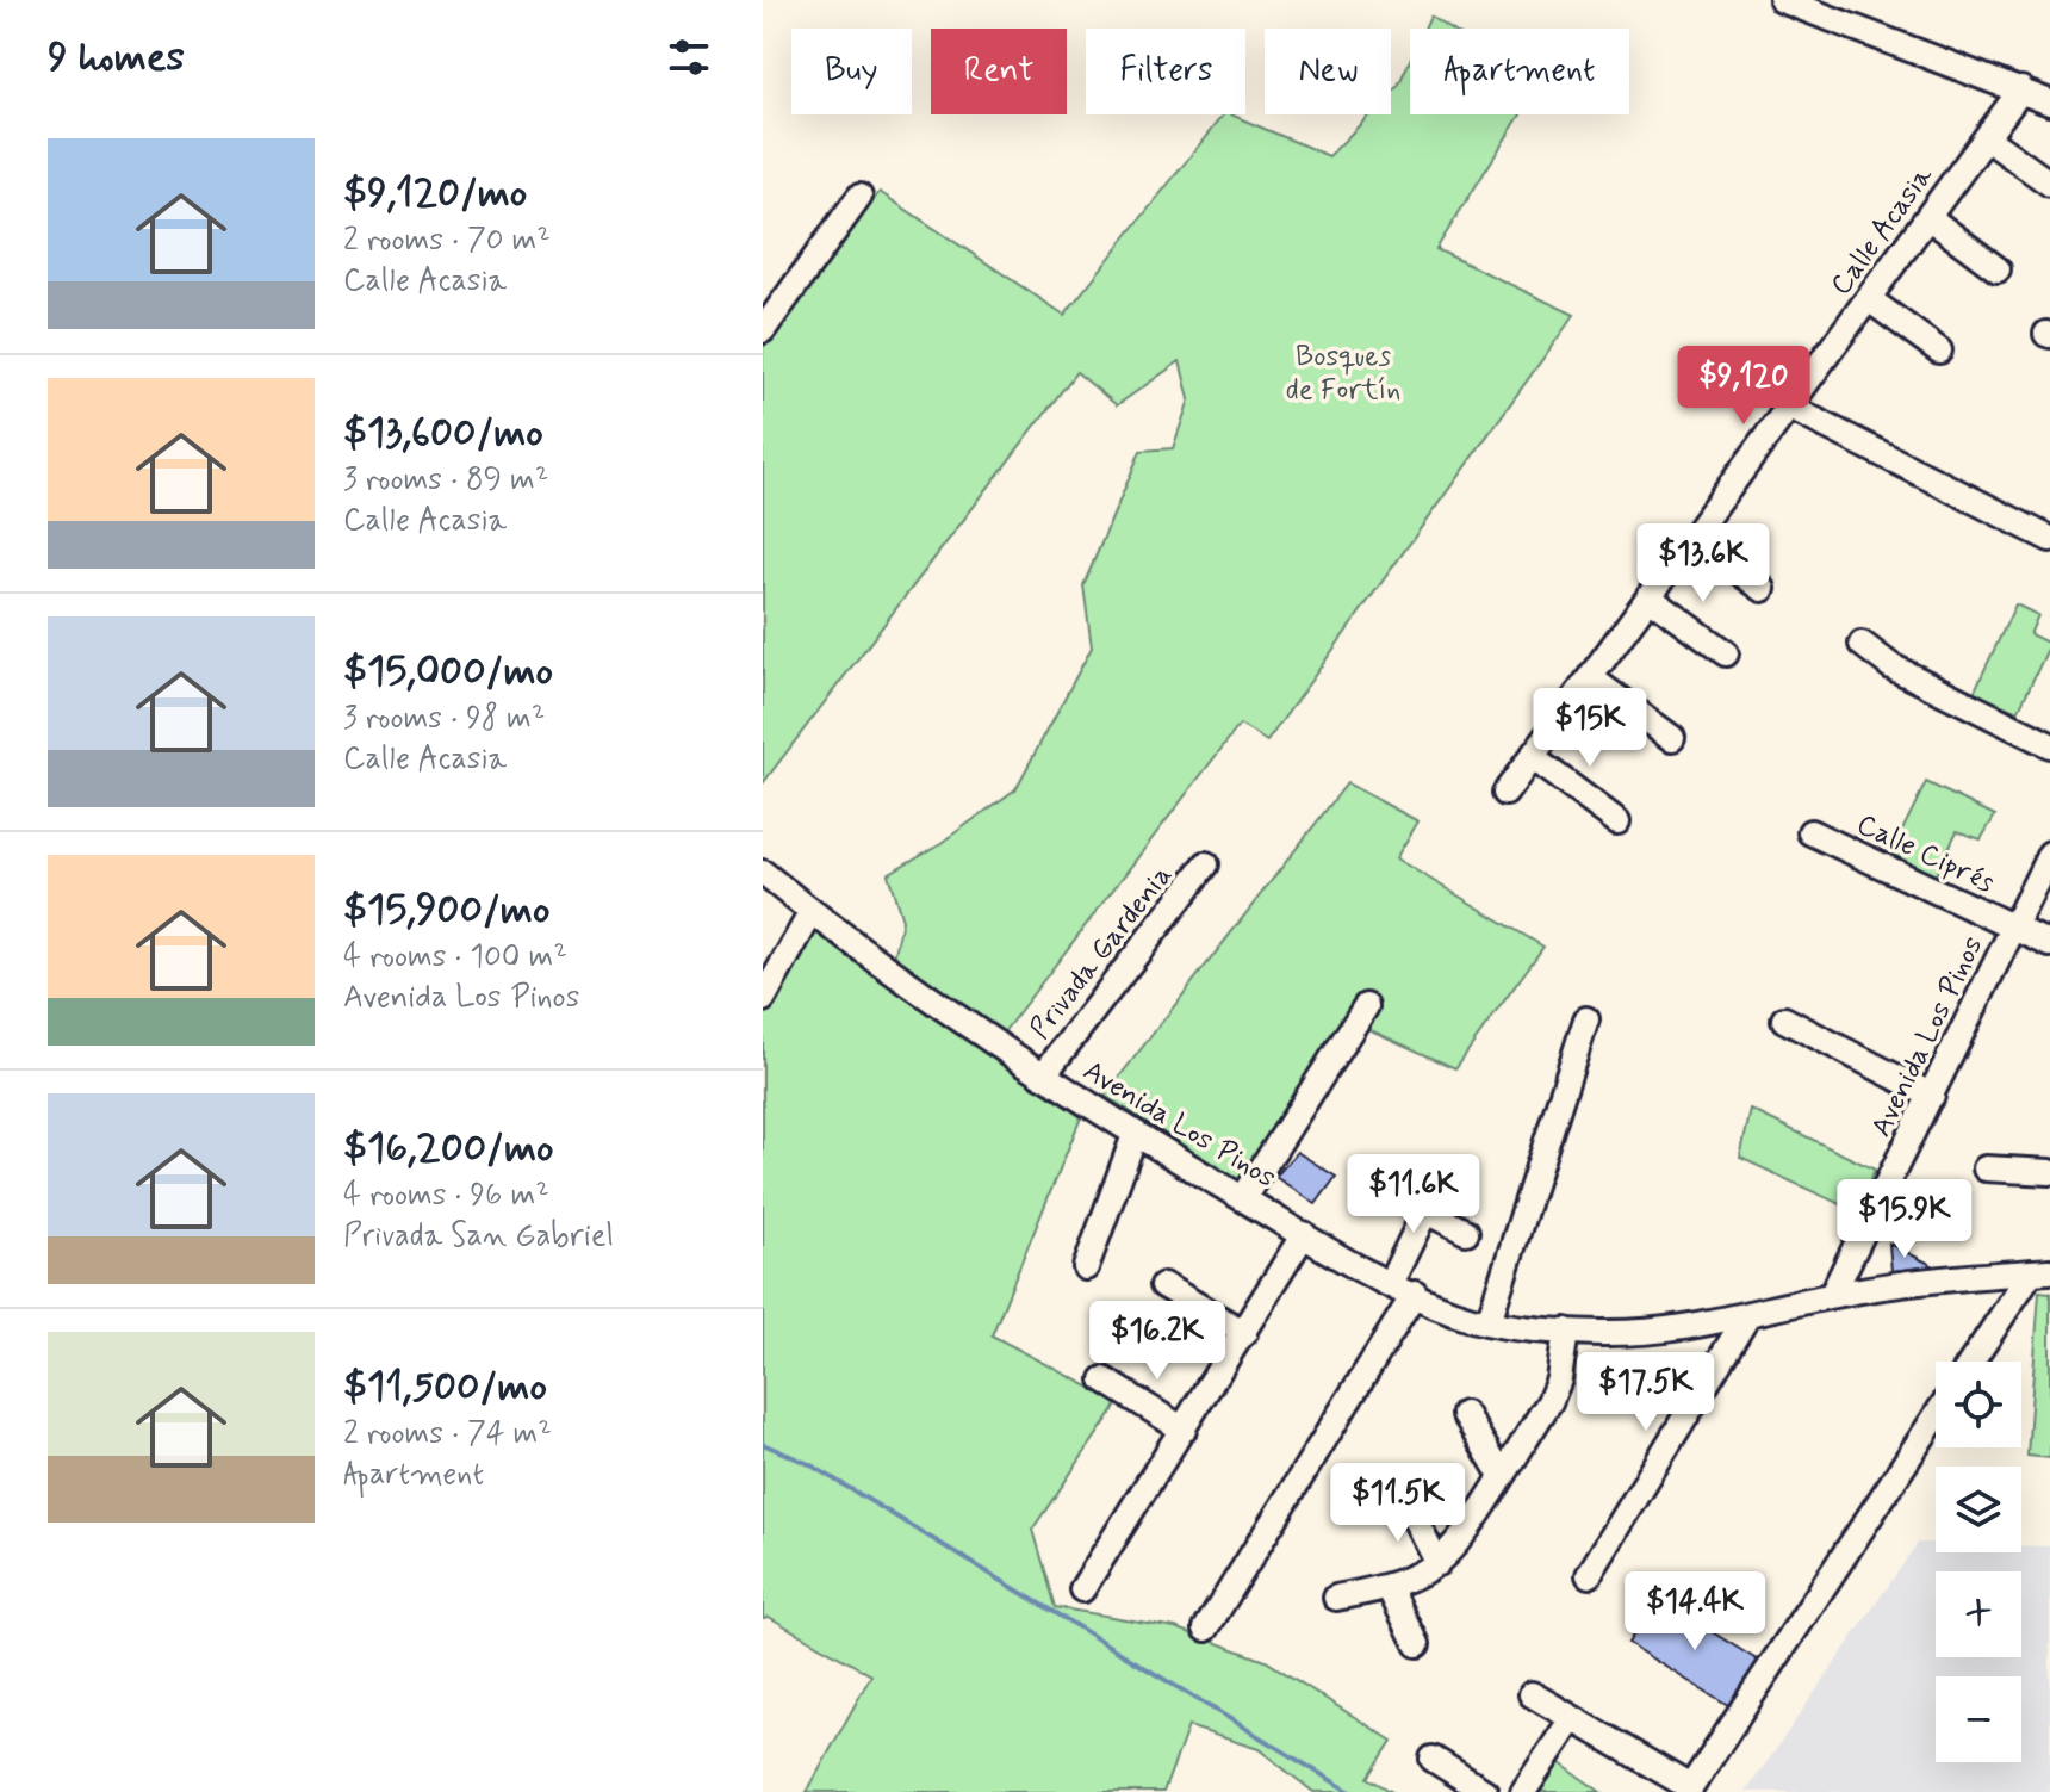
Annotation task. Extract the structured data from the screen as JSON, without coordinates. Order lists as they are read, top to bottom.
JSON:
{
  "streets": {
    "street": [
      "Calle Acasia",
      "Calle Ciprés",
      "Privada Gardenia",
      "Avenida Los Pinos"
    ]
  },
  "crossings": [
    ["Calle Ciprés", "Avenida Los Pinos"],
    ["Privada Gardenia", "Avenida Los Pinos"]
  ],
  "parks": ["Bosques de Fortín"],
  "page": {
    "heading": "9 homes",
    "chip": [
      "Buy",
      "Rent",
      "Filters",
      "New",
      "Apartment"
    ],
    "list": [
      {
        "name": "$9,120/mo",
        "note": "2 rooms · 70 m² · Calle Acasia"
      },
      {
        "name": "$13,600/mo",
        "note": "3 rooms · 89 m² · Calle Acasia"
      },
      {
        "name": "$15,000/mo",
        "note": "3 rooms · 98 m² · Calle Acasia"
      },
      {
        "name": "$15,900/mo",
        "note": "4 rooms · 100 m² · Avenida Los Pinos"
      },
      {
        "name": "$16,200/mo",
        "note": "4 rooms · 96 m² · Privada San Gabriel"
      },
      {
        "name": "$11,500/mo",
        "note": "2 rooms · 74 m² · Apartment"
      }
    ],
    "price": [
      "$9,120",
      "$13.6K",
      "$15K",
      "$11.6K",
      "$15.9K",
      "$16.2K",
      "$17.5K",
      "$11.5K",
      "$14.4K"
    ],
    "map_buttons": ["+", "−"]
  }
}
